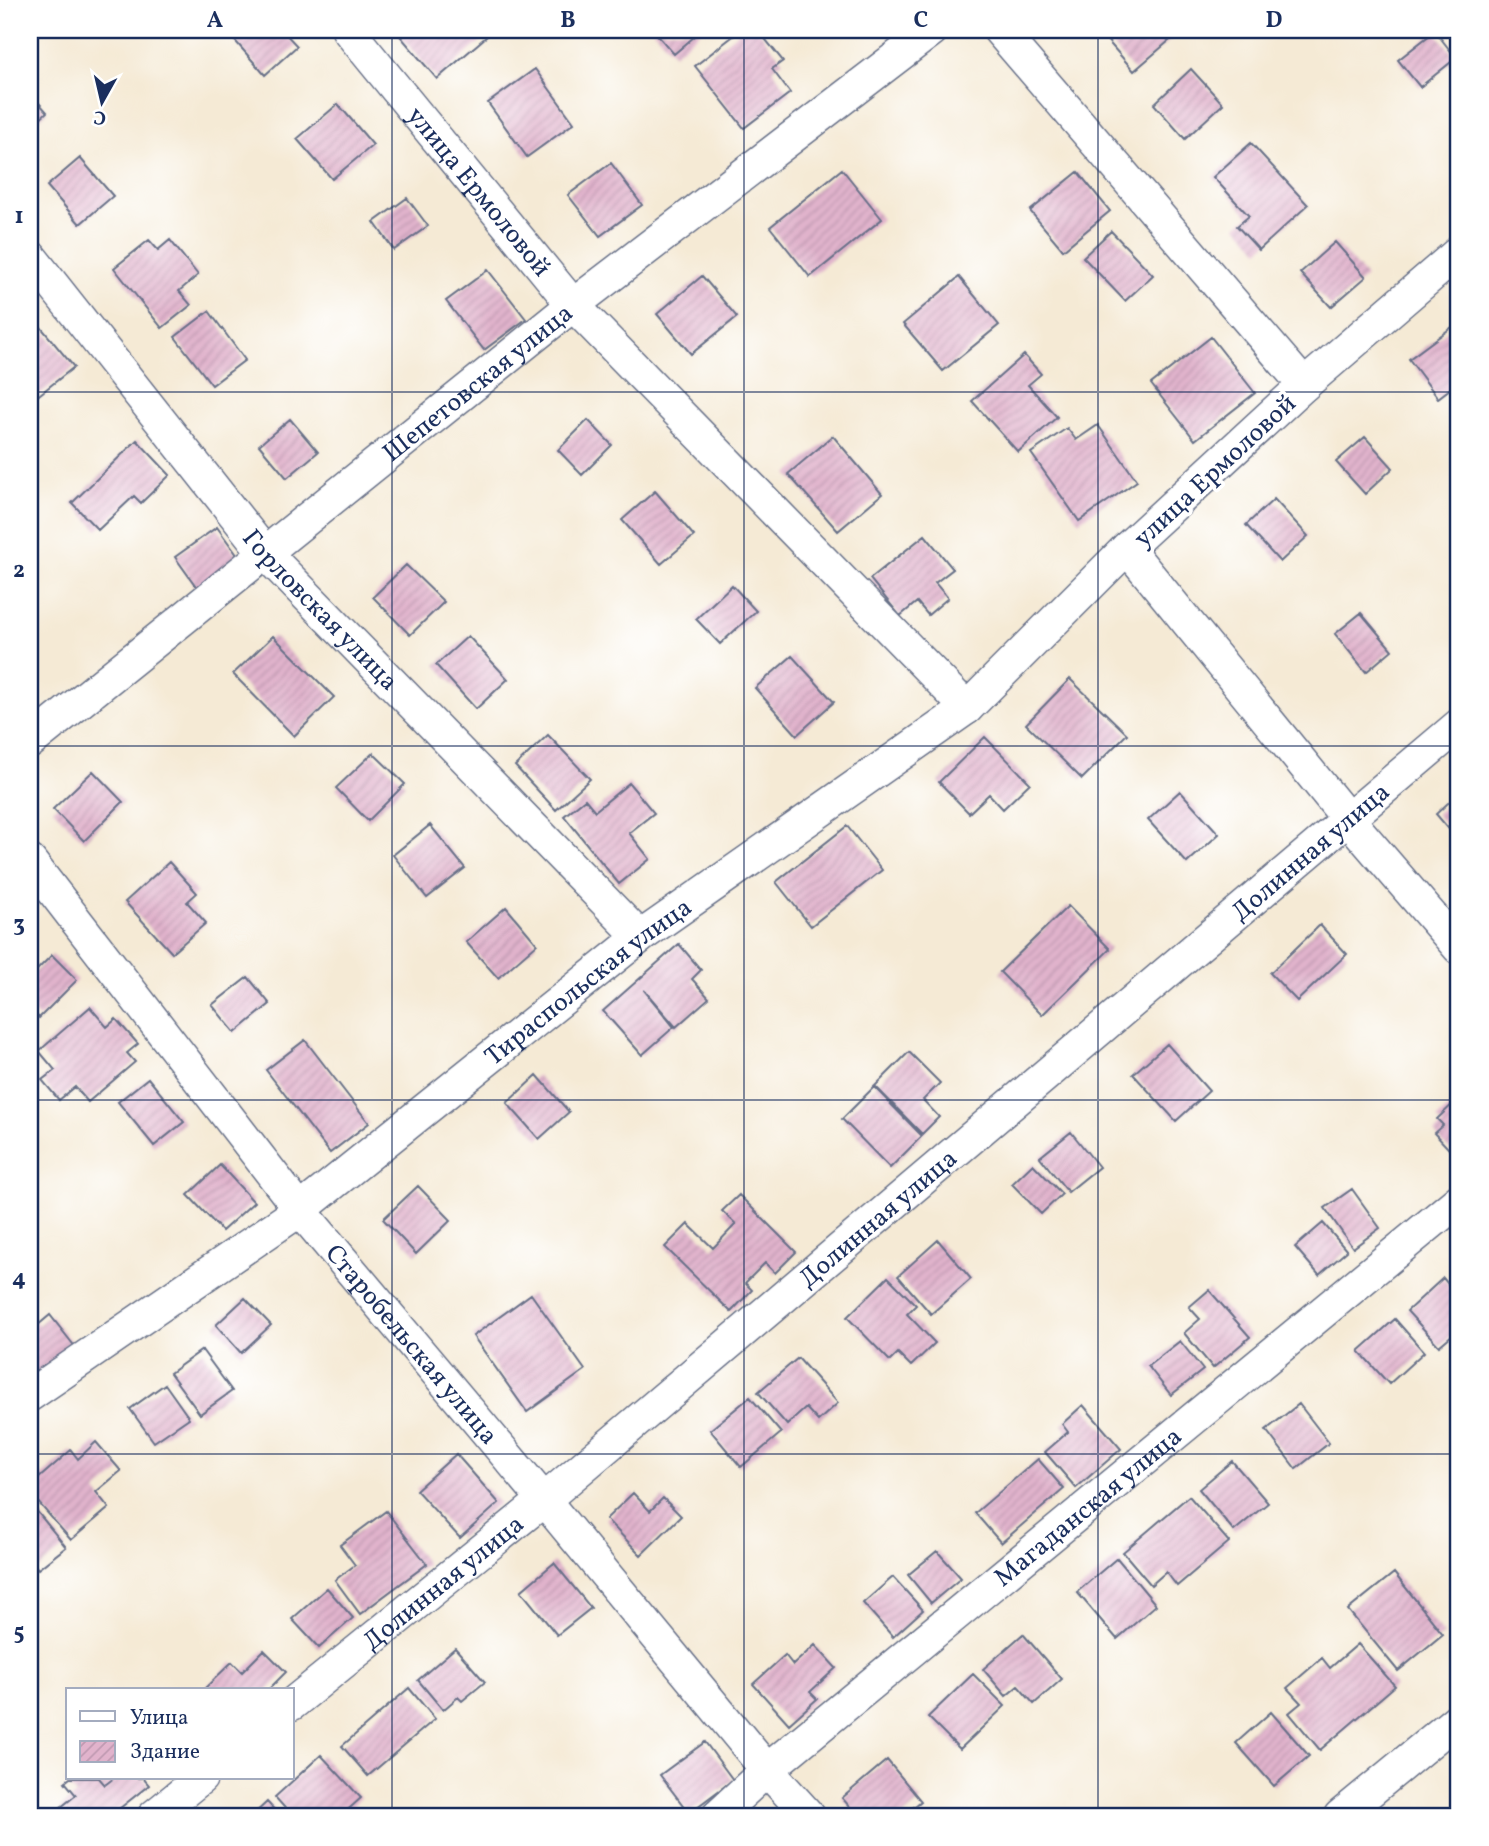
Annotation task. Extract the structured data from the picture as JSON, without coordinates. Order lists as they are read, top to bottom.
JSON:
{
  "streets": {
    "street": [
      "улица Ермоловой",
      "Шепетовская улица",
      "Горловская улица",
      "Долинная улица",
      "Тираспольская улица",
      "Старобельская улица",
      "Магаданская улица"
    ]
  },
  "crossings": [
    ["улица Ермоловой", "Шепетовская улица"],
    ["улица Ермоловой", "Долинная улица"],
    ["улица Ермоловой", "Тираспольская улица"],
    ["Шепетовская улица", "Горловская улица"],
    ["Горловская улица", "Тираспольская улица"],
    ["Долинная улица", "Старобельская улица"],
    ["Тираспольская улица", "Старобельская улица"],
    ["Старобельская улица", "Магаданская улица"]
  ],
  "legend": ["Улица", "Здание"],
  "north": "bottom",
  "grid": {
    "columns": [
      "A",
      "B",
      "C",
      "D"
    ],
    "rows": [
      "1",
      "2",
      "3",
      "4",
      "5"
    ]
  }
}
